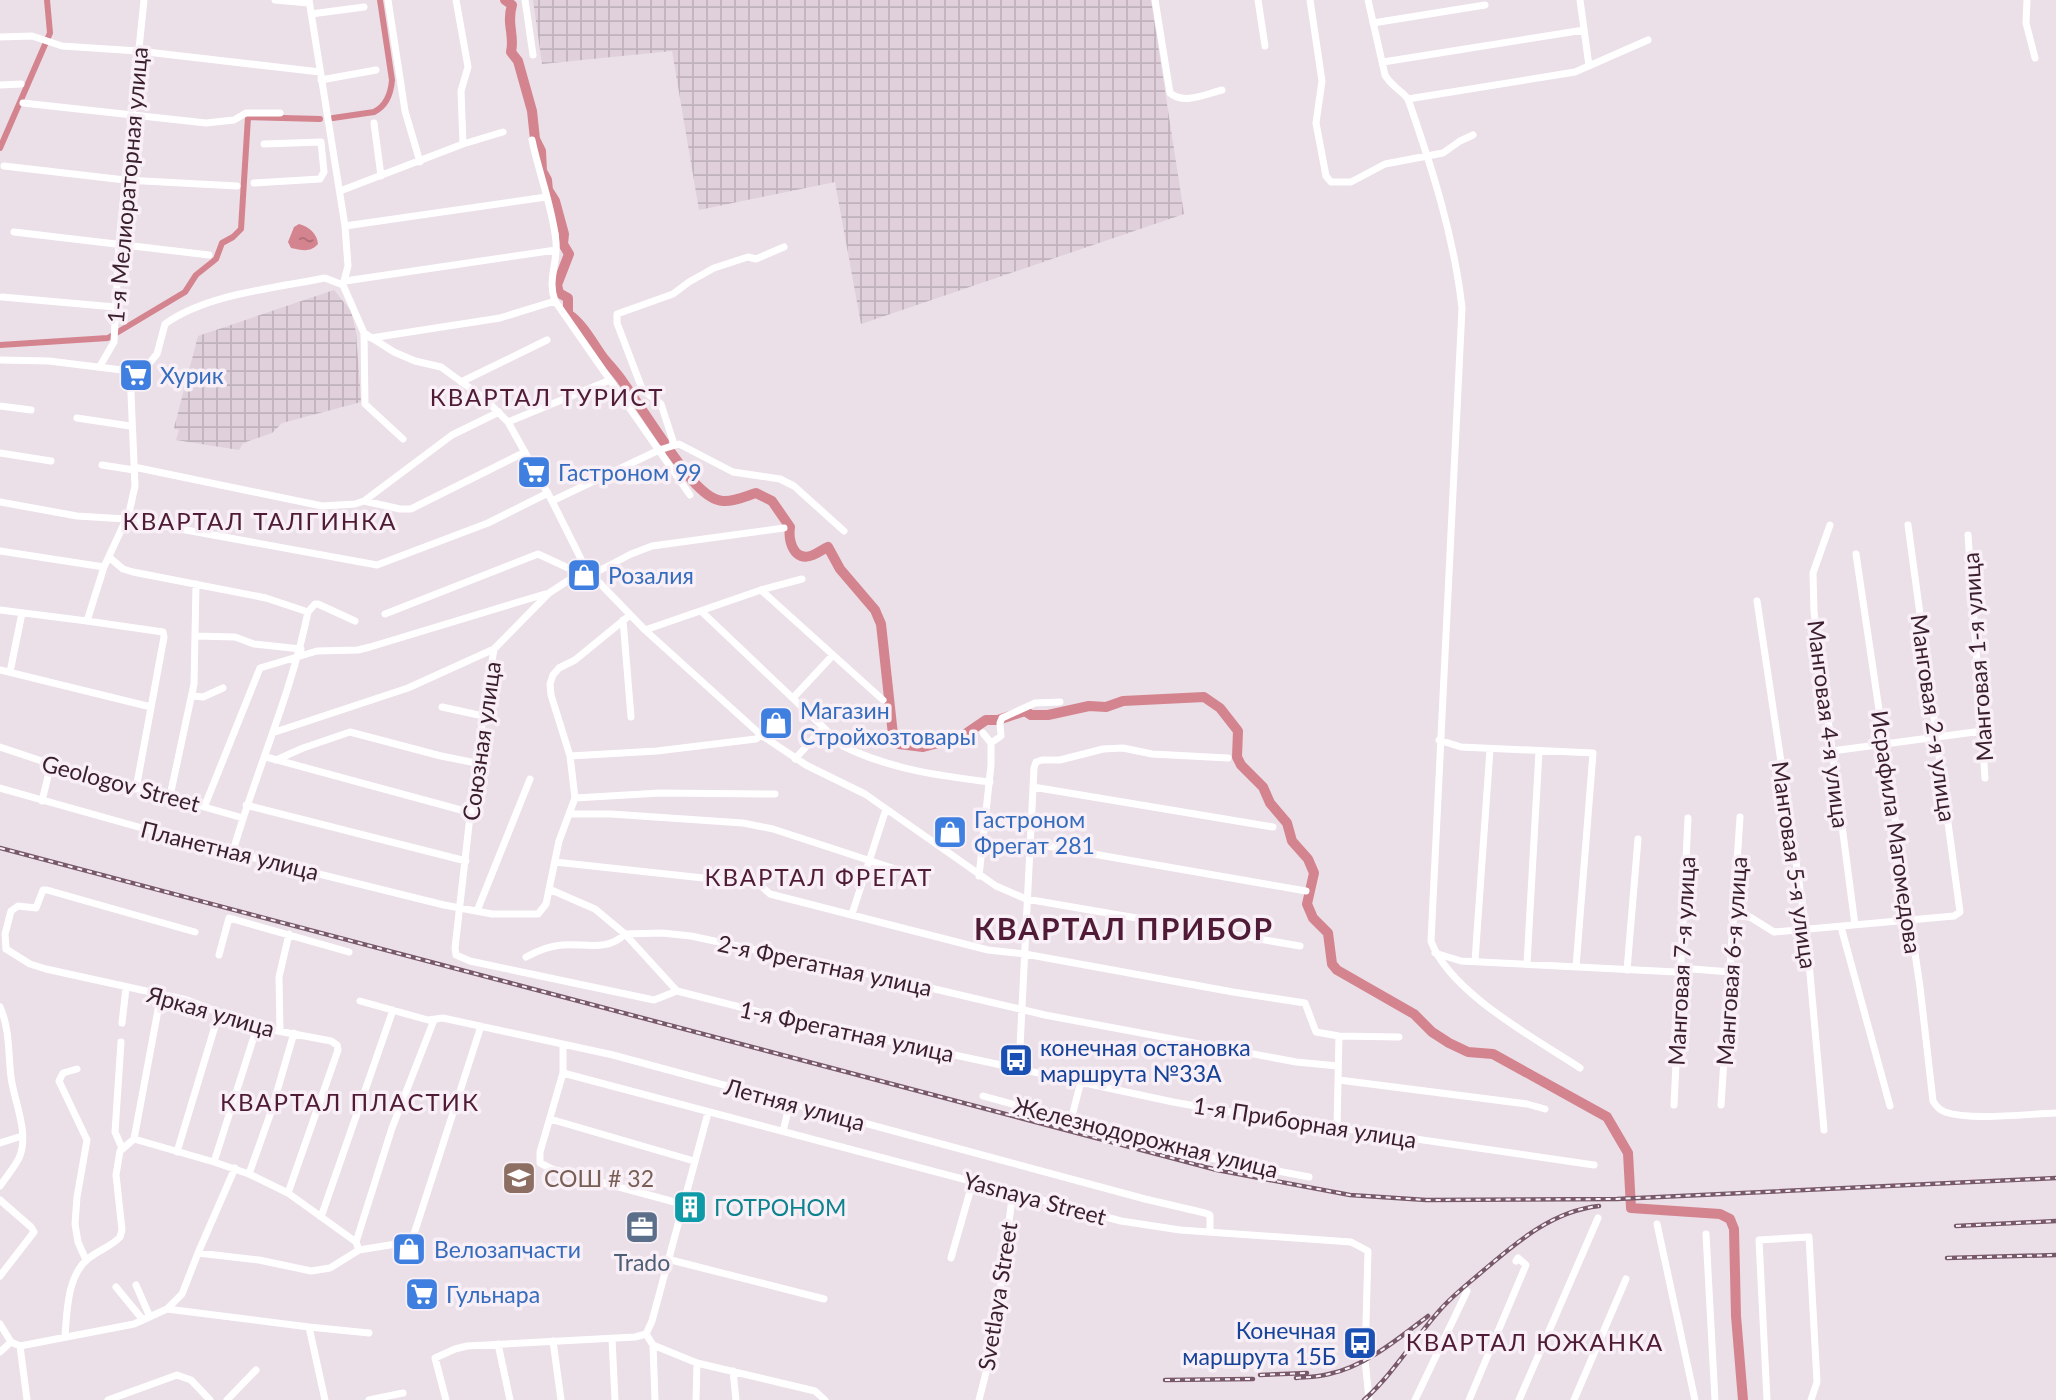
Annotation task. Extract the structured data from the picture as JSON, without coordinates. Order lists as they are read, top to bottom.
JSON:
{
  "streets": {
    "street": [
      "1-я Мелиораторная улица",
      "Манговая 1-я улица",
      "Манговая 2-я улица",
      "Манговая 4-я улица",
      "Союзная улица",
      "Geologov Street",
      "Исрафила Магомедова",
      "Планетная улица",
      "Манговая 5-я улица",
      "Манговая 7-я улица",
      "Манговая 6-я улица",
      "2-я Фрегатная улица",
      "Яркая улица",
      "1-я Фрегатная улица",
      "Летняя улица",
      "1-я Приборная улица",
      "Железнодорожная улица",
      "Yasnaya Street",
      "Svetlaya Street"
    ]
  },
  "crossings": [
    ["Манговая 2-я улица", "Исрафила Магомедова"],
    ["Союзная улица", "Планетная улица"],
    ["Союзная улица", "1-я Фрегатная улица"],
    ["1-я Фрегатная улица", "1-я Приборная улица"],
    ["Летняя улица", "Yasnaya Street"],
    ["Yasnaya Street", "Svetlaya Street"]
  ],
  "districts": [
    "КВАРТАЛ ТУРИСТ",
    "КВАРТАЛ ТАЛГИНКА",
    "КВАРТАЛ ФРЕГАТ",
    "КВАРТАЛ ПРИБОР",
    "КВАРТАЛ ПЛАСТИК",
    "КВАРТАЛ ЮЖАНКА"
  ],
  "places": {
    "supermarket": ["Хурик", "Гастроном 99", "Гульнара"],
    "shop": [
      "Розалия",
      "Магазин Стройхозтовары",
      "Гастроном Фрегат 281",
      "Велозапчасти"
    ],
    "bus stop": ["конечная остановка маршрута №33А", "Конечная маршрута 15Б"],
    "school or university": ["СОШ # 32"],
    "building": ["ГОТРОНОМ"],
    "office": ["Trado"]
  }
}
